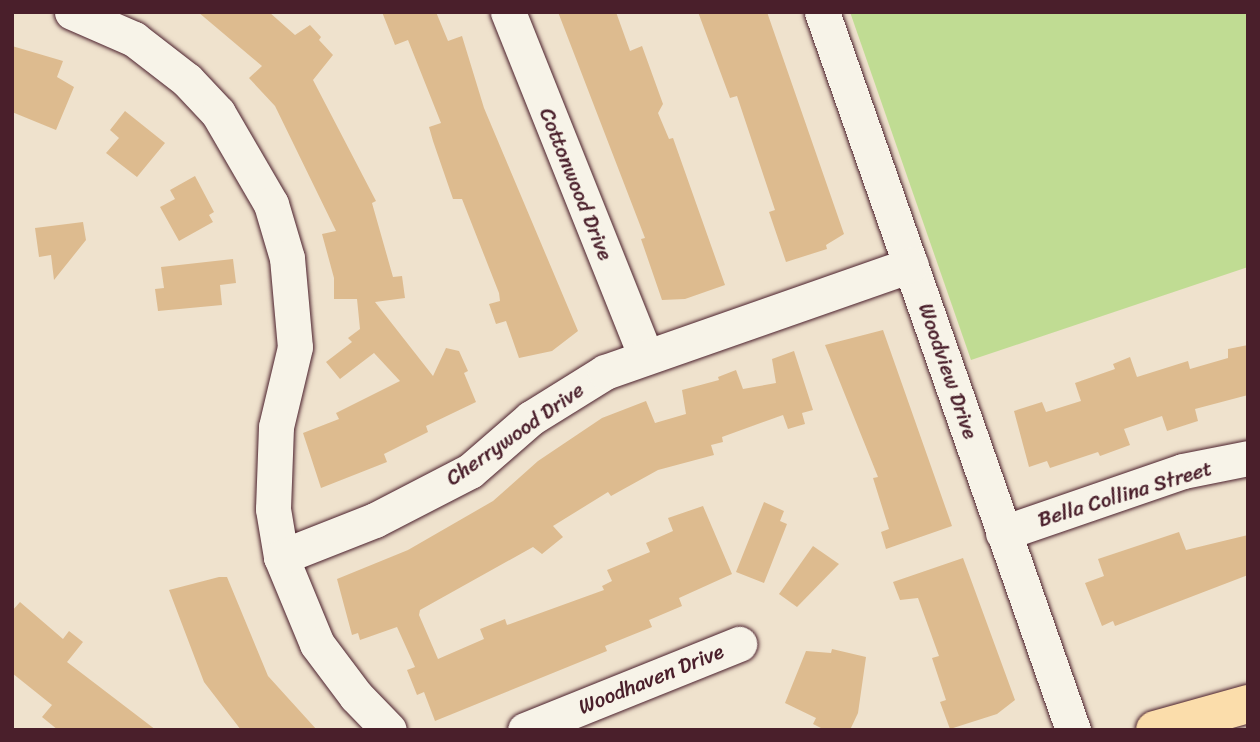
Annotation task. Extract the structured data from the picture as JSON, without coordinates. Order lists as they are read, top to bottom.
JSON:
{
  "streets": {
    "street": [
      "Cottonwood Drive",
      "Woodview Drive",
      "Cherrywood Drive",
      "Bella Collina Street",
      "Woodhaven Drive"
    ]
  },
  "crossings": [
    ["Cottonwood Drive", "Cherrywood Drive"],
    ["Woodview Drive", "Cherrywood Drive"],
    ["Woodview Drive", "Bella Collina Street"]
  ]
}
